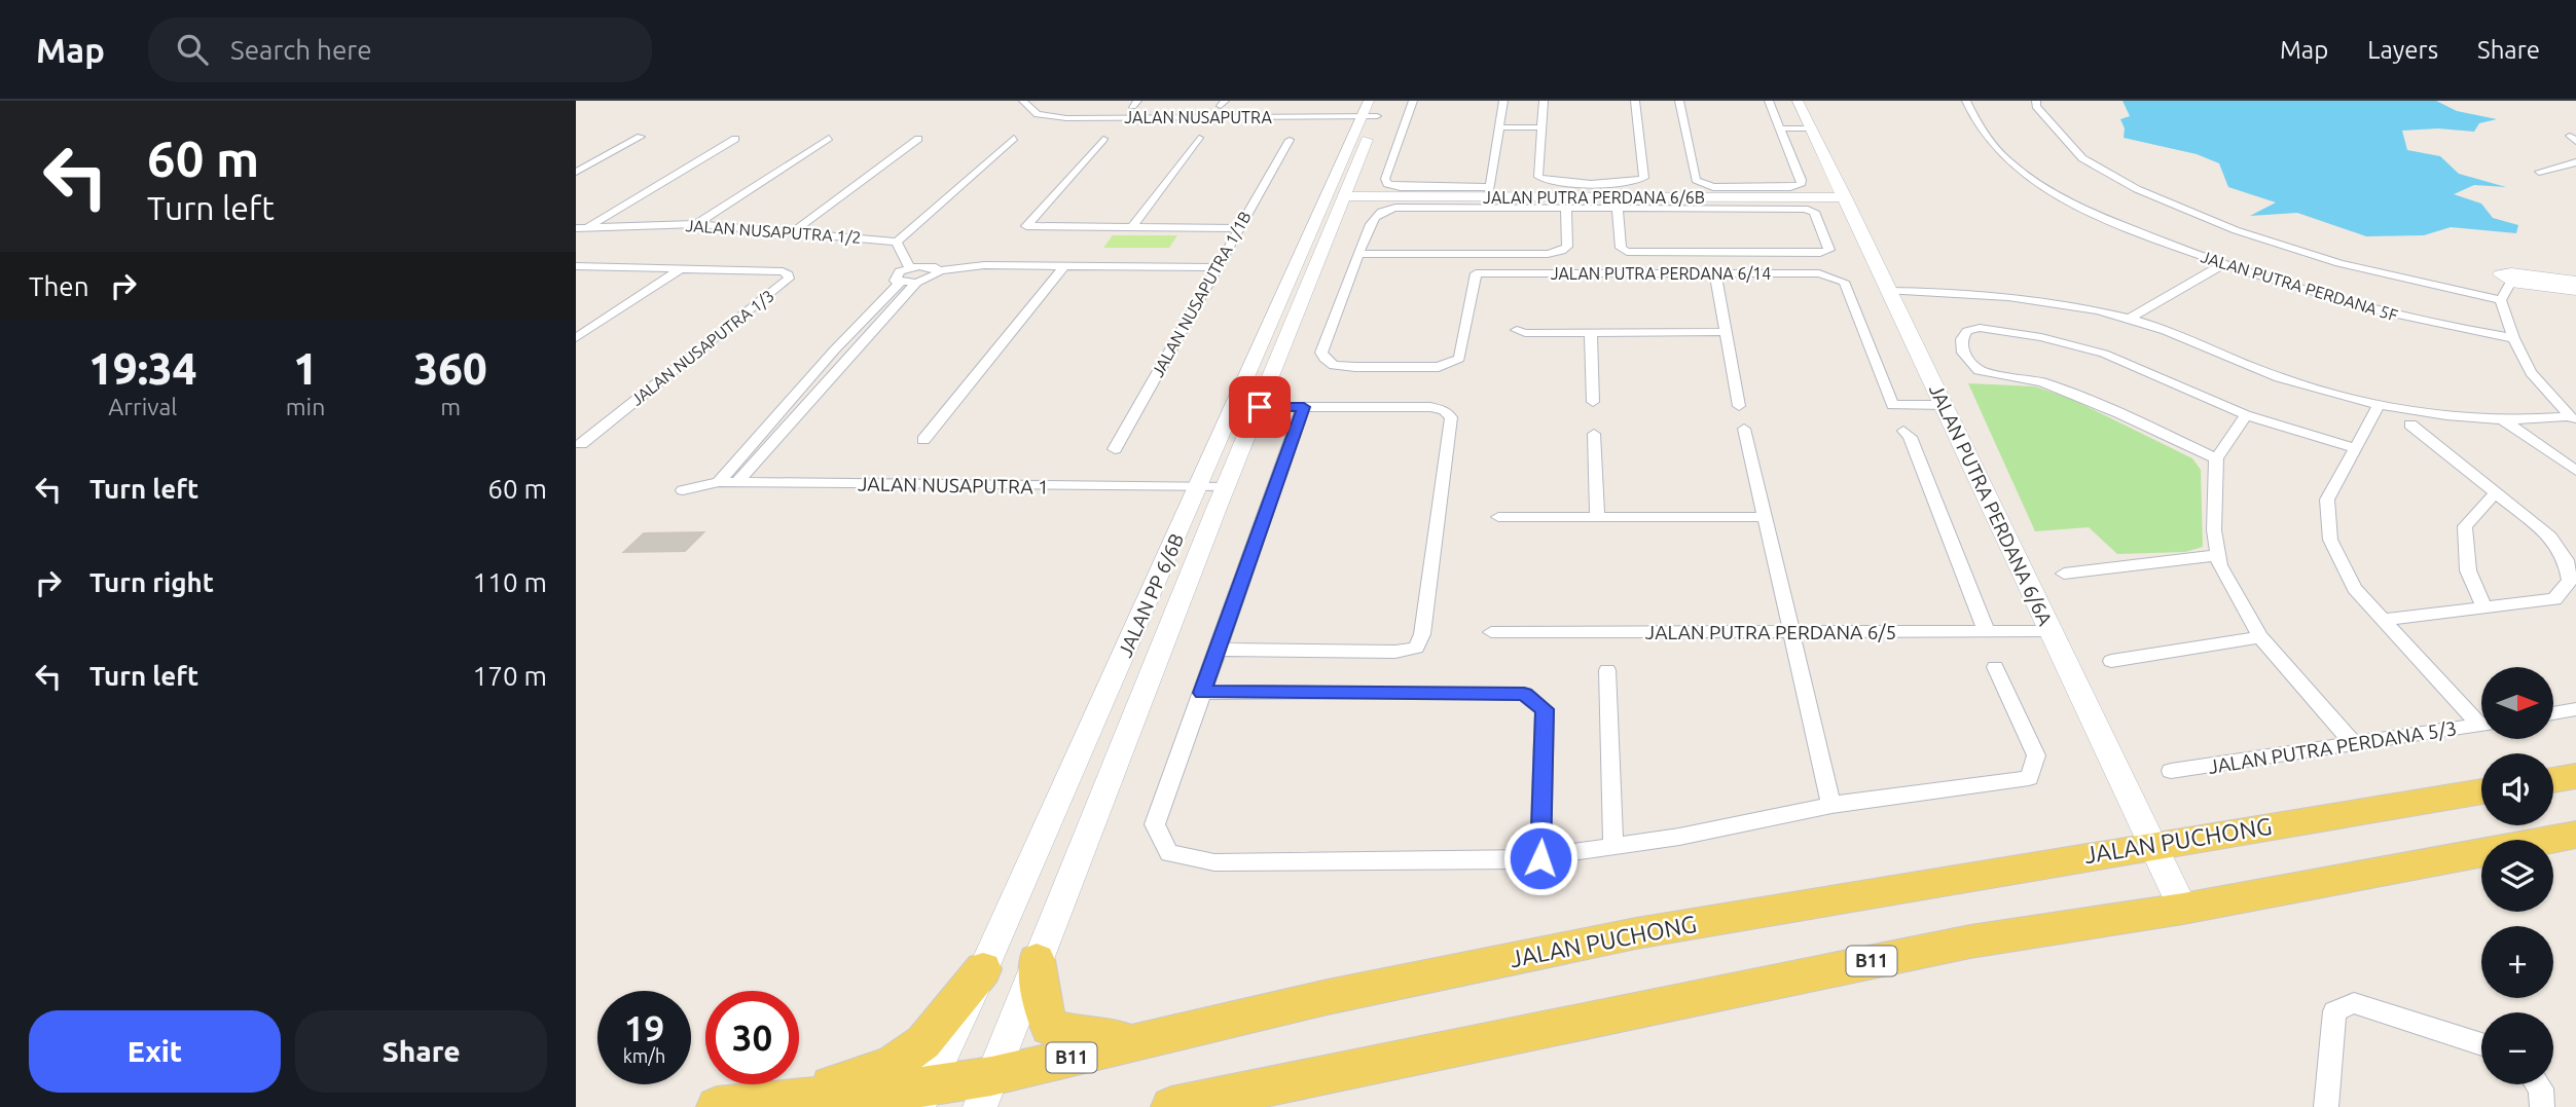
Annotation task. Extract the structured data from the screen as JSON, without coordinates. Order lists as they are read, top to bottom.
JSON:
{
  "streets": {
    "main road": ["JALAN PUCHONG", "B11"],
    "street": [
      "JALAN NUSAPUTRA",
      "JALAN PUTRA PERDANA 6/6B",
      "JALAN NUSAPUTRA 1/2",
      "JALAN PUTRA PERDANA 6/14",
      "JALAN PUTRA PERDANA 5F",
      "JALAN NUSAPUTRA 1/1B",
      "JALAN NUSAPUTRA 1/3",
      "JALAN NUSAPUTRA 1",
      "JALAN PUTRA PERDANA 6/6A",
      "JALAN PP 6/6B",
      "JALAN PUTRA PERDANA 6/5",
      "JALAN PUTRA PERDANA 5/3"
    ]
  },
  "crossings": [
    ["JALAN NUSAPUTRA", "JALAN PP 6/6B"],
    ["JALAN PUTRA PERDANA 6/6B", "JALAN PUTRA PERDANA 6/6A"],
    ["JALAN PUTRA PERDANA 6/6B", "JALAN PP 6/6B"],
    ["JALAN PUTRA PERDANA 6/14", "JALAN PUTRA PERDANA 6/6A"],
    ["JALAN NUSAPUTRA 1", "JALAN PP 6/6B"],
    ["JALAN PUTRA PERDANA 6/6A", "JALAN PUTRA PERDANA 6/5"],
    ["JALAN PUTRA PERDANA 6/6A", "JALAN PUCHONG"],
    ["JALAN PUTRA PERDANA 6/6A", "B11"],
    ["JALAN PP 6/6B", "JALAN PUCHONG"]
  ],
  "north": "right",
  "page": {
    "header": "Map",
    "search": "Search here",
    "nav": ["Map", "Layers", "Share"],
    "turn": ["60 m", "Turn left"],
    "then": "Then",
    "eta": [
      "19:34",
      "Arrival",
      "1",
      "min",
      "360",
      "m"
    ],
    "list": [
      {
        "name": "Turn left",
        "value": "60 m"
      },
      {
        "name": "Turn right",
        "value": "110 m"
      },
      {
        "name": "Turn left",
        "value": "170 m"
      }
    ],
    "map_buttons": ["+", "−"],
    "speed": "19 km/h",
    "limit": "30",
    "buttons": ["Exit", "Share"]
  }
}
